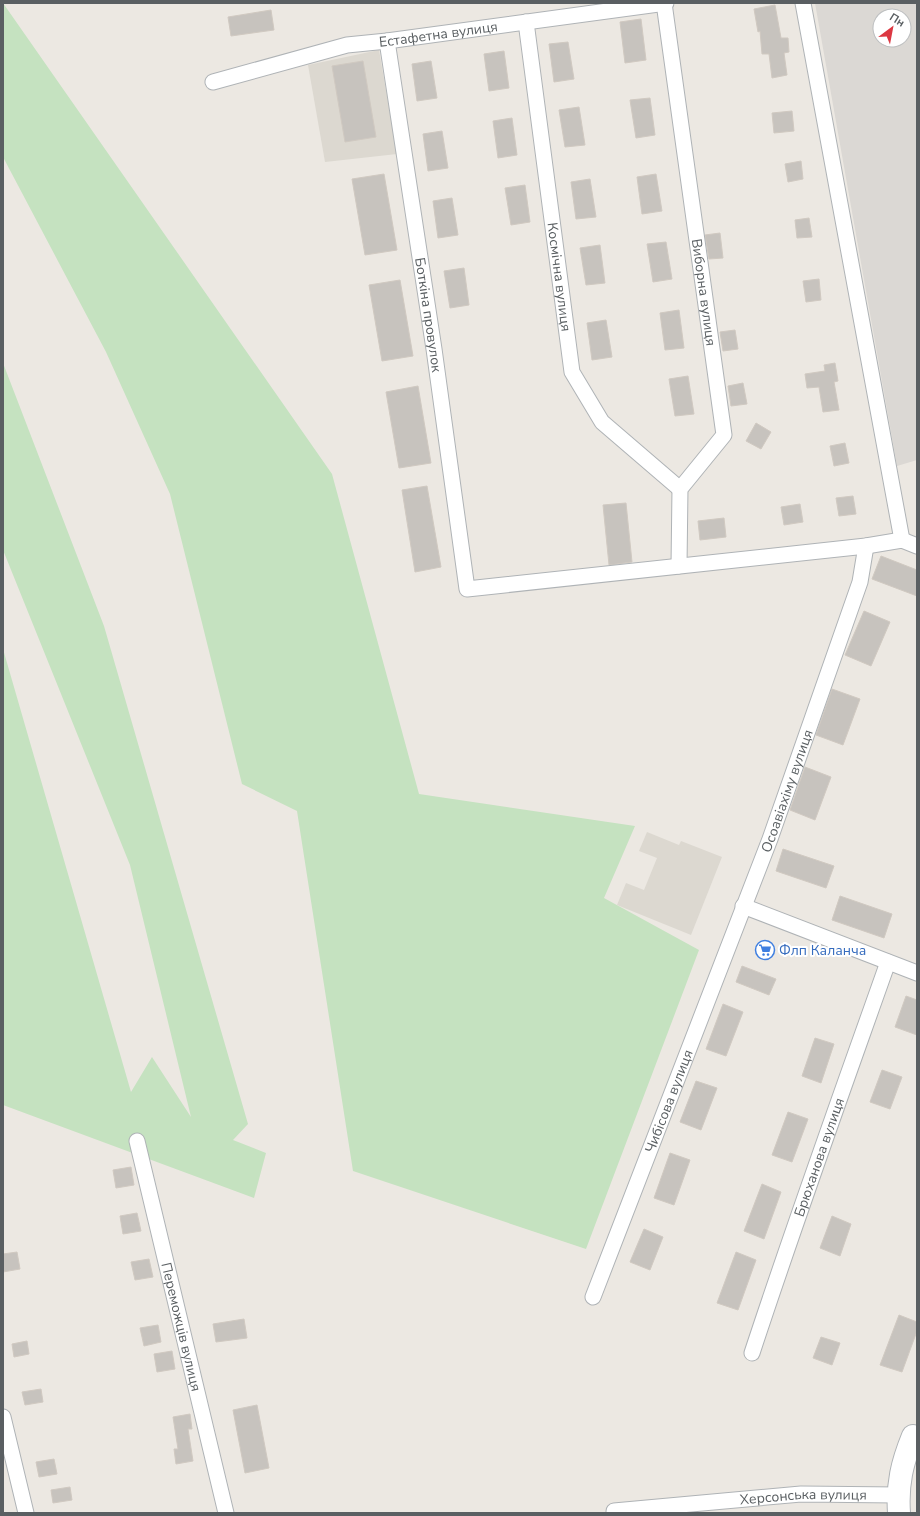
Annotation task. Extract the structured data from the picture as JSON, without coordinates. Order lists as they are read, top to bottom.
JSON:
{
  "streets": {
    "street": [
      "Естафетна вулиця",
      "Космічна вулиця",
      "Виборна вулиця",
      "Боткіна провулок",
      "Осоавіахіму вулиця",
      "Чибісова вулиця",
      "Брюханова вулиця",
      "Переможців вулиця",
      "Херсонська вулиця"
    ]
  },
  "crossings": [
    ["Естафетна вулиця", "Космічна вулиця"],
    ["Естафетна вулиця", "Виборна вулиця"],
    ["Естафетна вулиця", "Боткіна провулок"],
    ["Космічна вулиця", "Виборна вулиця"],
    ["Осоавіахіму вулиця", "Чибісова вулиця"]
  ],
  "places": {
    "supermarket": ["Флп Каланча"]
  },
  "north": "top right"
}
